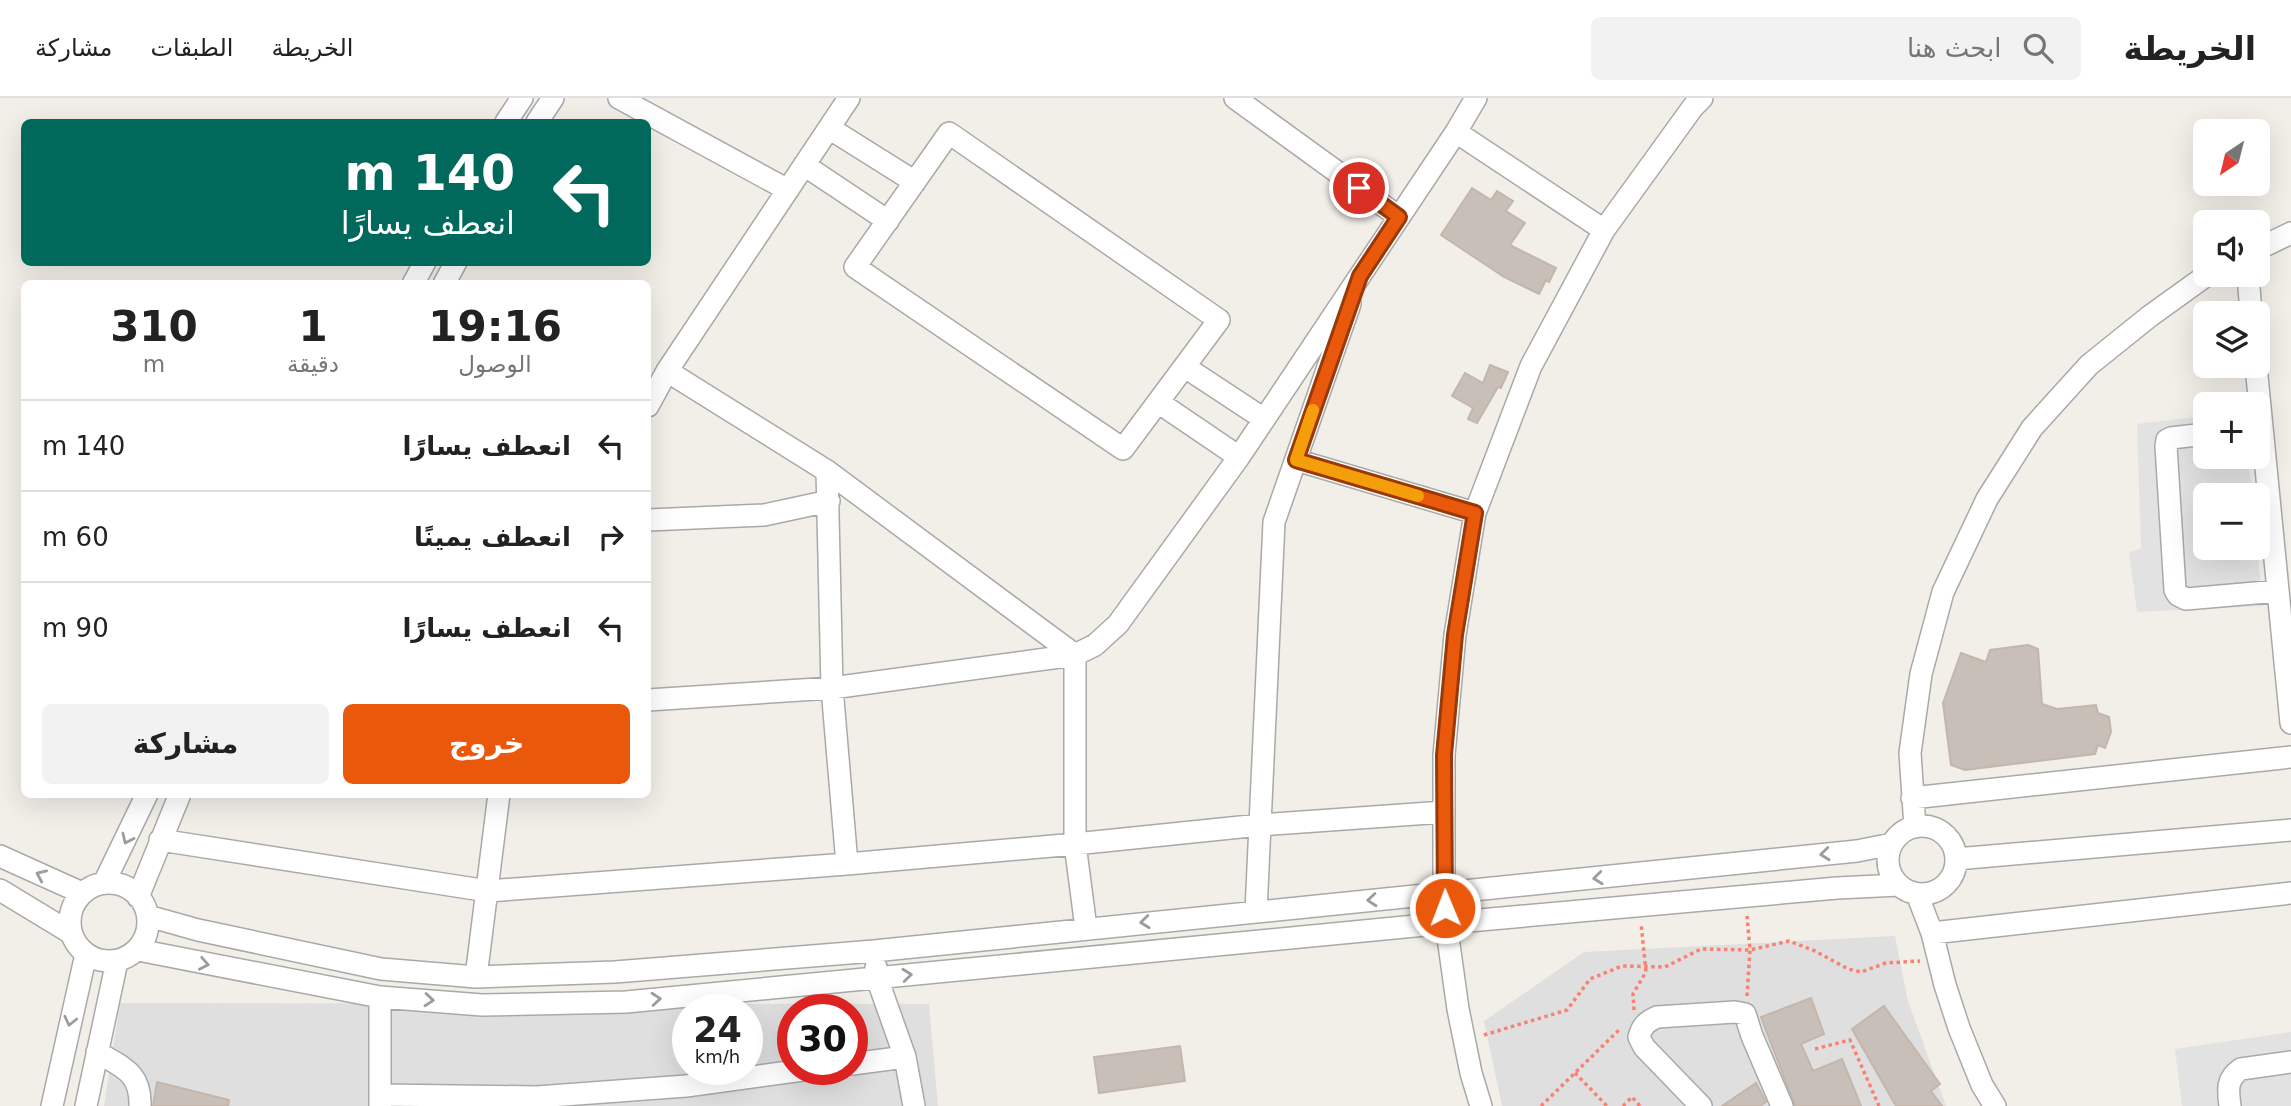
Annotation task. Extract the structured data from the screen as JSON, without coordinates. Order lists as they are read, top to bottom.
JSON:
{
  "north": "bottom left",
  "page": {
    "header": "الخريطة",
    "search": "ابحث هنا",
    "nav": ["الخريطة", "الطبقات", "مشاركة"],
    "map_buttons": ["+", "−"],
    "turn": ["140 m", "انعطف يسارًا"],
    "eta": [
      "19:16",
      "الوصول",
      "1",
      "دقيقة",
      "310",
      "m"
    ],
    "list": [
      {
        "name": "انعطف يسارًا",
        "value": "140 m"
      },
      {
        "name": "انعطف يمينًا",
        "value": "60 m"
      },
      {
        "name": "انعطف يسارًا",
        "value": "90 m"
      }
    ],
    "buttons": ["خروج", "مشاركة"],
    "speed": "24 km/h",
    "limit": "30"
  }
}
